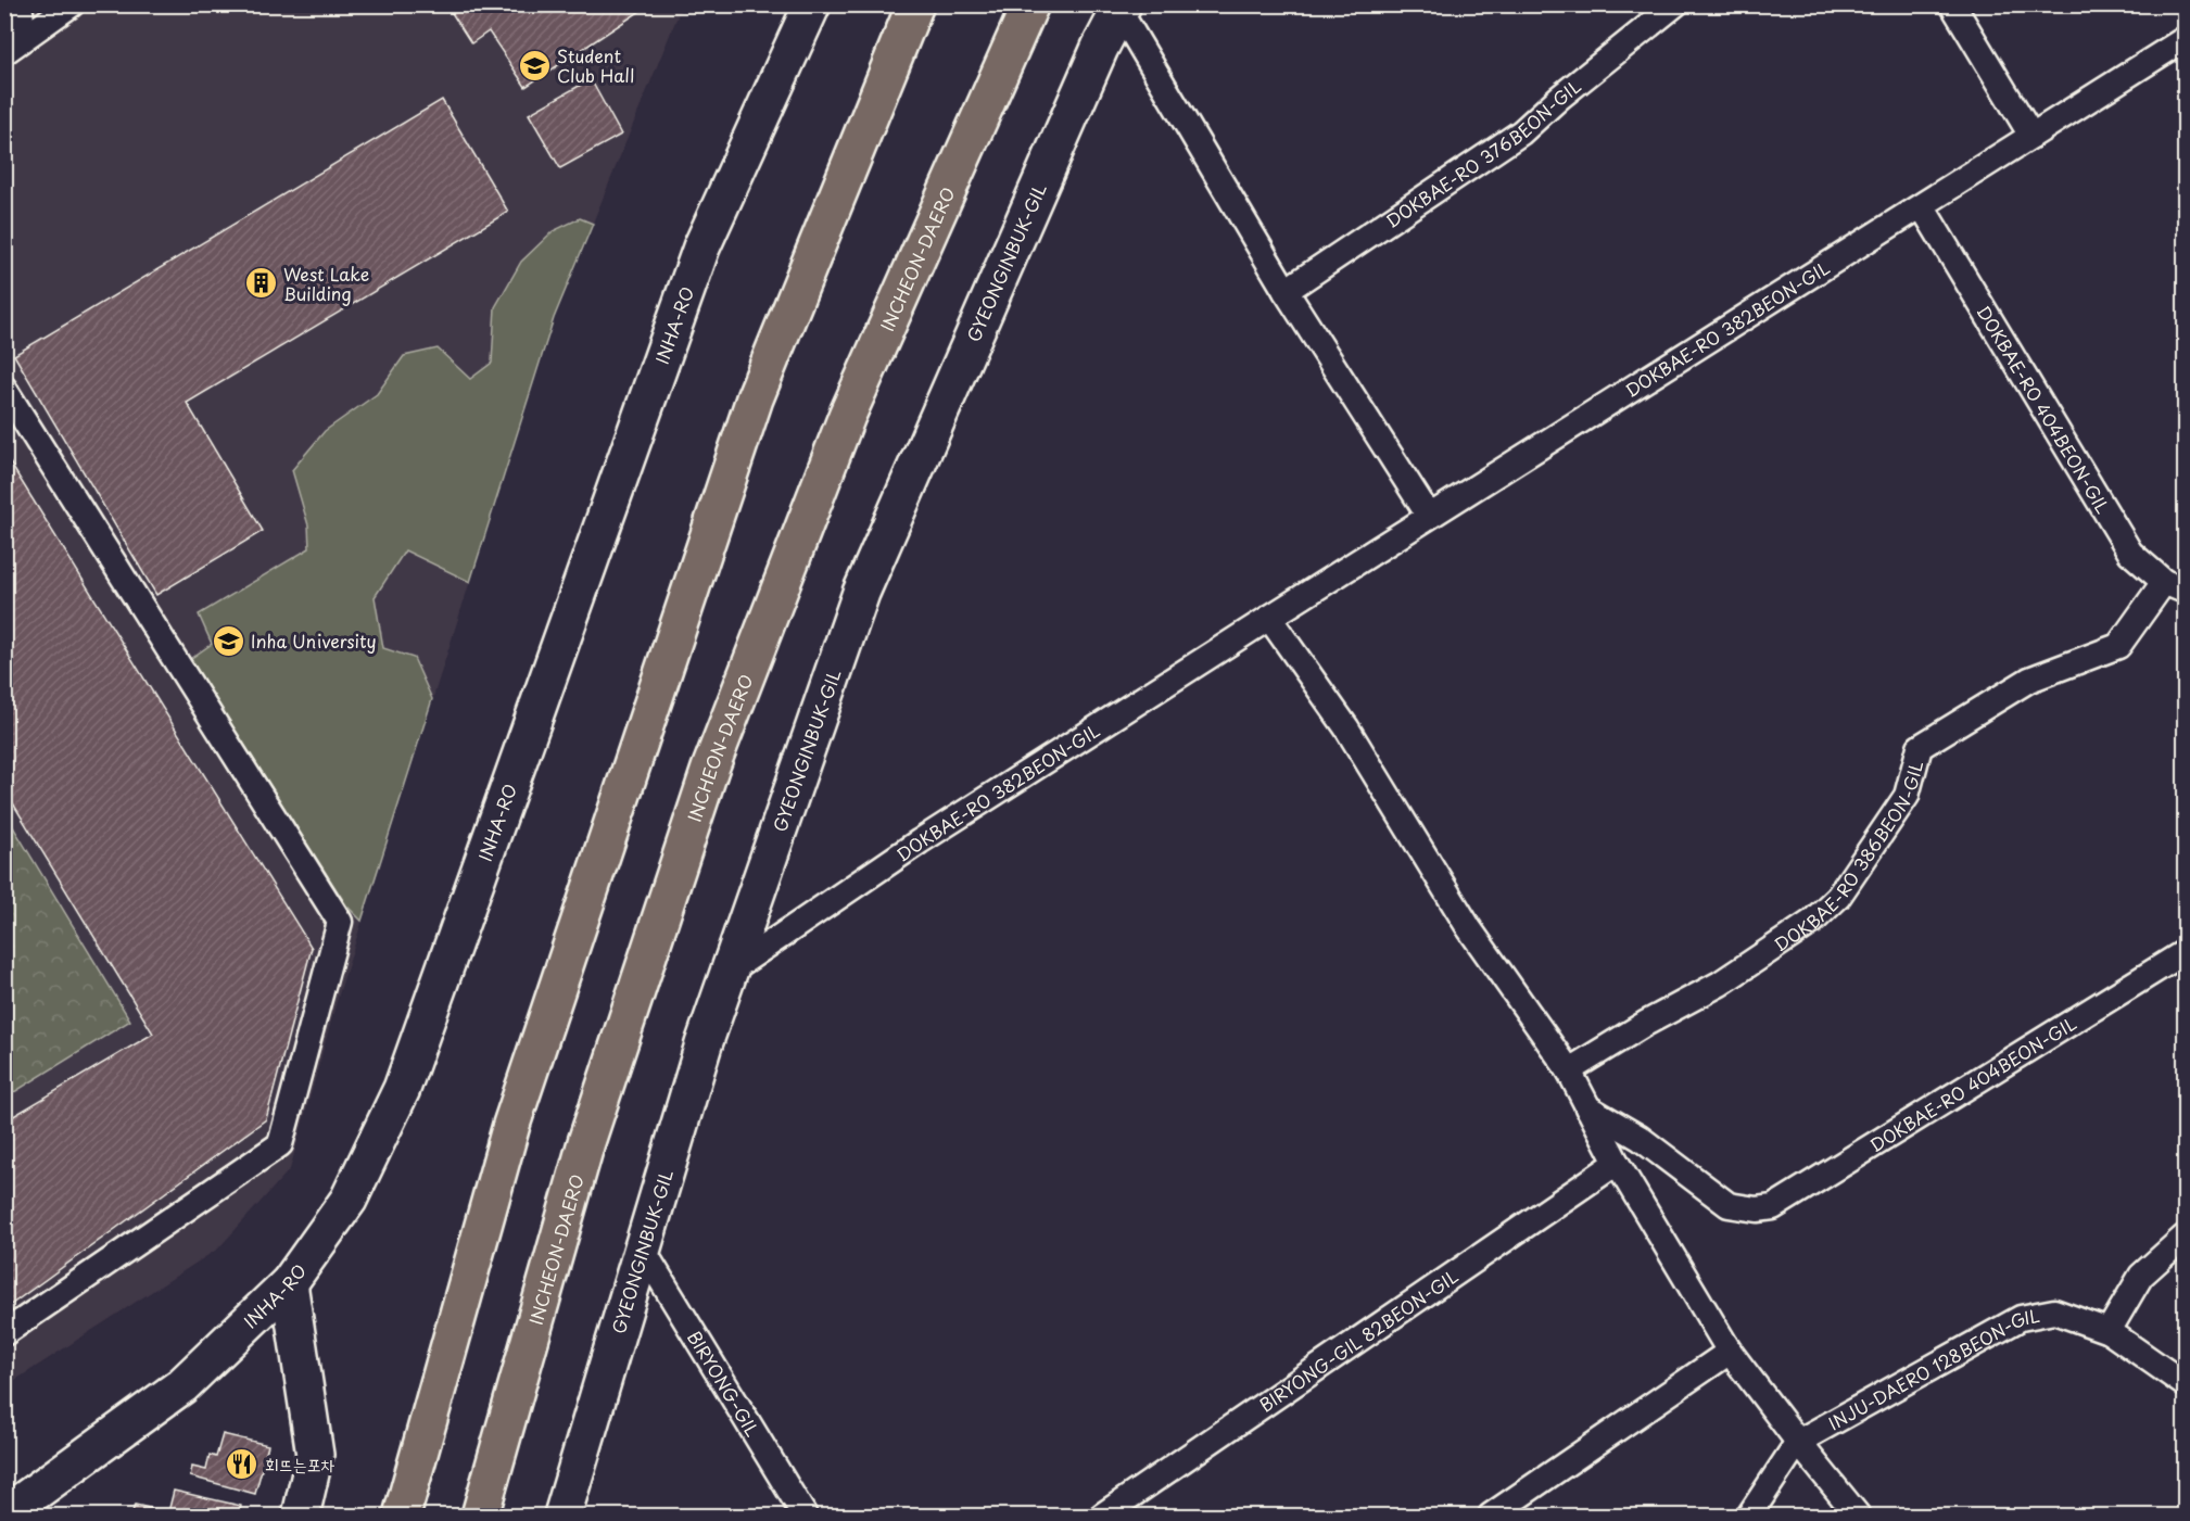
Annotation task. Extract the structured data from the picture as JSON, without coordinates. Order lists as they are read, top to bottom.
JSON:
{
  "streets": {
    "highway": ["INCHEON-DAERO"],
    "street": ["GYEONGINBUK-GIL", "INHA-RO"],
    "lane": [
      "DOKBAE-RO 376BEON-GIL",
      "DOKBAE-RO 382BEON-GIL",
      "DOKBAE-RO 404BEON-GIL",
      "DOKBAE-RO 386BEON-GIL",
      "BIRYONG-GIL 82BEON-GIL",
      "INJU-DAERO 128BEON-GIL",
      "BIRYONG-GIL"
    ]
  },
  "crossings": [
    ["DOKBAE-RO 376BEON-GIL", "GYEONGINBUK-GIL"],
    ["GYEONGINBUK-GIL", "DOKBAE-RO 382BEON-GIL"],
    ["GYEONGINBUK-GIL", "BIRYONG-GIL"],
    ["DOKBAE-RO 382BEON-GIL", "DOKBAE-RO 404BEON-GIL"],
    ["DOKBAE-RO 404BEON-GIL", "DOKBAE-RO 386BEON-GIL"]
  ],
  "places": {
    "school or university": ["Student Club Hall", "Inha University"],
    "building": ["West Lake Building"],
    "restaurant": ["회뜨는포차"]
  }
}
